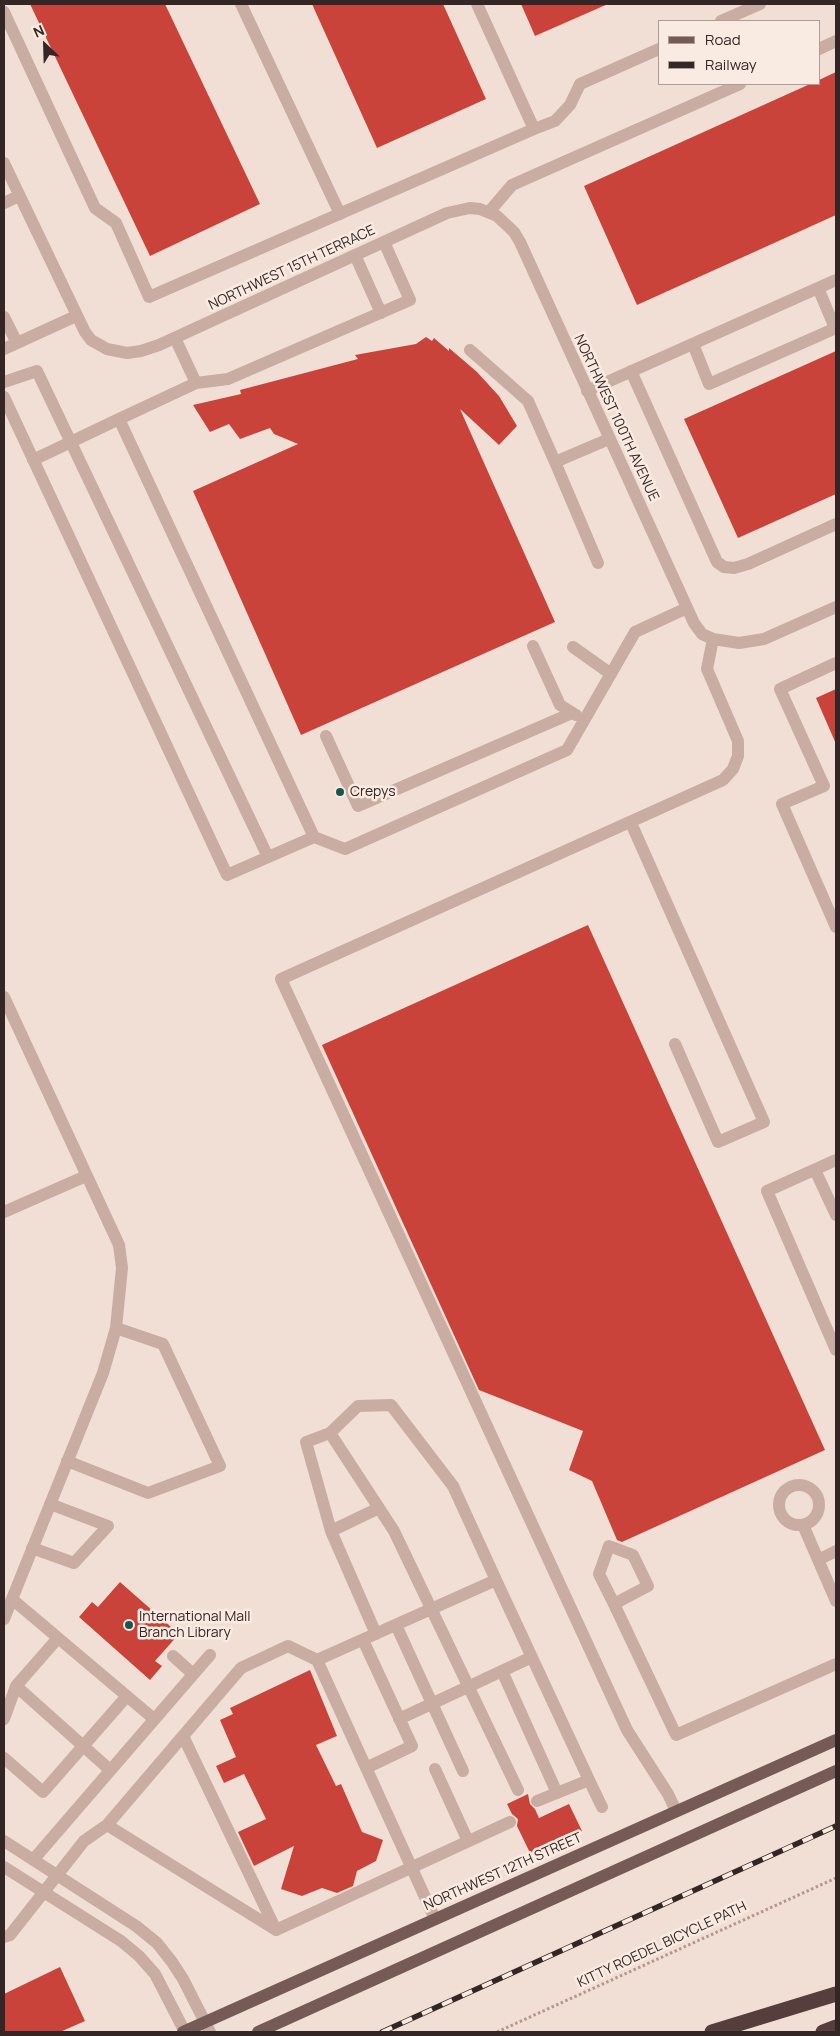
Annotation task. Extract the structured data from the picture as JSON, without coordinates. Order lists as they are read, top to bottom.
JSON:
{
  "streets": {
    "main road": ["NORTHWEST 12TH STREET"],
    "street": ["NORTHWEST 15TH TERRACE", "NORTHWEST 100TH AVENUE"],
    "path": ["KITTY ROEDEL BICYCLE PATH"]
  },
  "crossings": [
    ["NORTHWEST 15TH TERRACE", "NORTHWEST 100TH AVENUE"]
  ],
  "places": ["Crepys", "International Mall Branch Library"],
  "legend": ["Road", "Railway"],
  "north": "top left"
}
